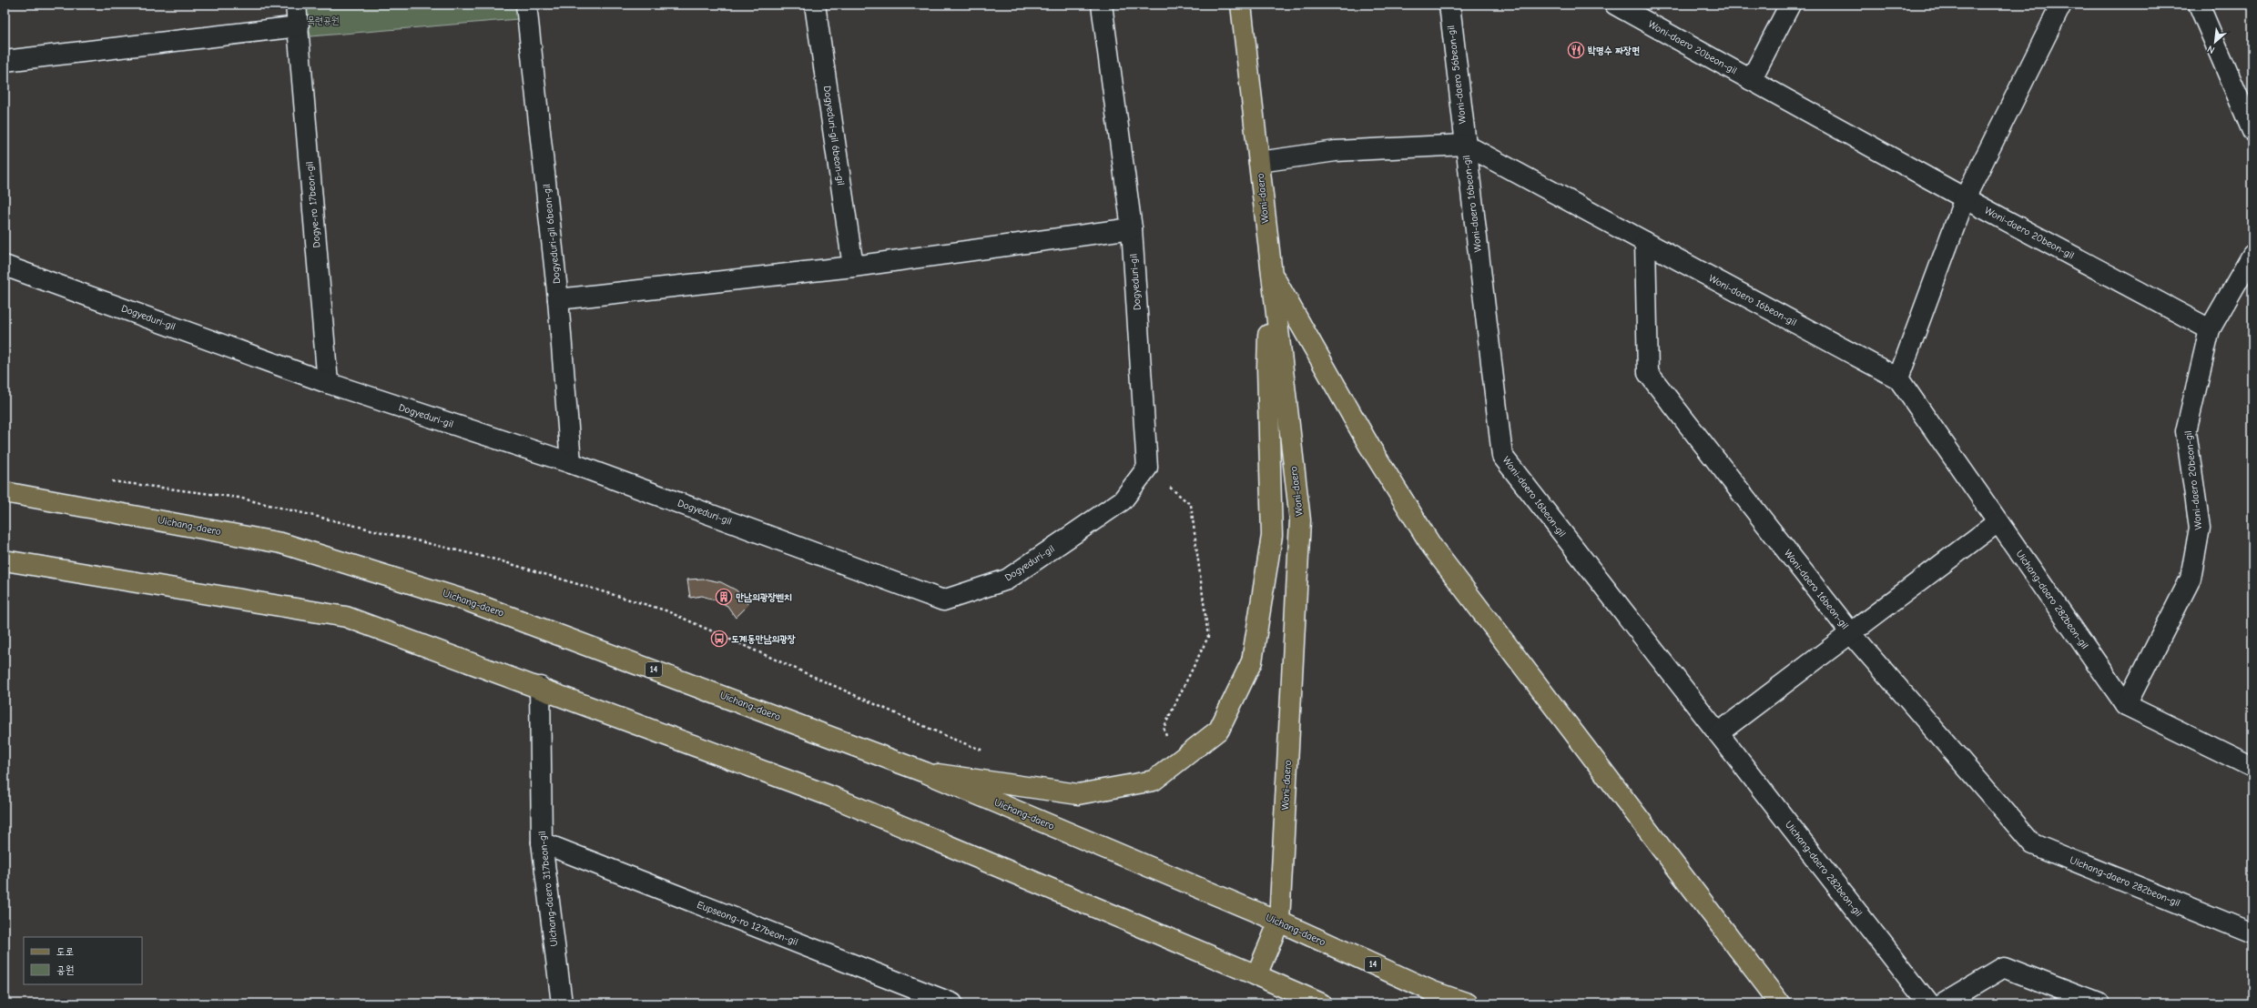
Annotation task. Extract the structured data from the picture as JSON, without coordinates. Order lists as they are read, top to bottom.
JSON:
{
  "streets": {
    "main road": ["Woni-daero", "Uichang-daero", "14"],
    "street": [
      "Woni-daero 20beon-gil",
      "Woni-daero 56beon-gil",
      "Dogyeduri-gil 6beon-gil",
      "Woni-daero 16beon-gil",
      "Dogye-ro 17beon-gil",
      "Dogyeduri-gil",
      "Uichang-daero 282beon-gil",
      "Uichang-daero 317beon-gil",
      "Eupseong-ro 127beon-gil"
    ]
  },
  "crossings": [
    ["Woni-daero 20beon-gil", "Uichang-daero 282beon-gil"],
    ["Woni-daero 56beon-gil", "Woni-daero 16beon-gil"],
    ["Dogyeduri-gil 6beon-gil", "Dogyeduri-gil"],
    ["Woni-daero", "Woni-daero 16beon-gil"],
    ["Woni-daero", "Uichang-daero"],
    ["Woni-daero 16beon-gil", "Uichang-daero 282beon-gil"],
    ["Dogye-ro 17beon-gil", "Dogyeduri-gil"],
    ["Uichang-daero 317beon-gil", "Eupseong-ro 127beon-gil"]
  ],
  "parks": ["목련공원"],
  "places": {
    "restaurant": ["박명수 짜장면"],
    "building": ["만남의광장벤치"],
    "bus stop": ["도계동만남의광장"]
  },
  "legend": ["도로", "공원"],
  "north": "bottom left"
}
